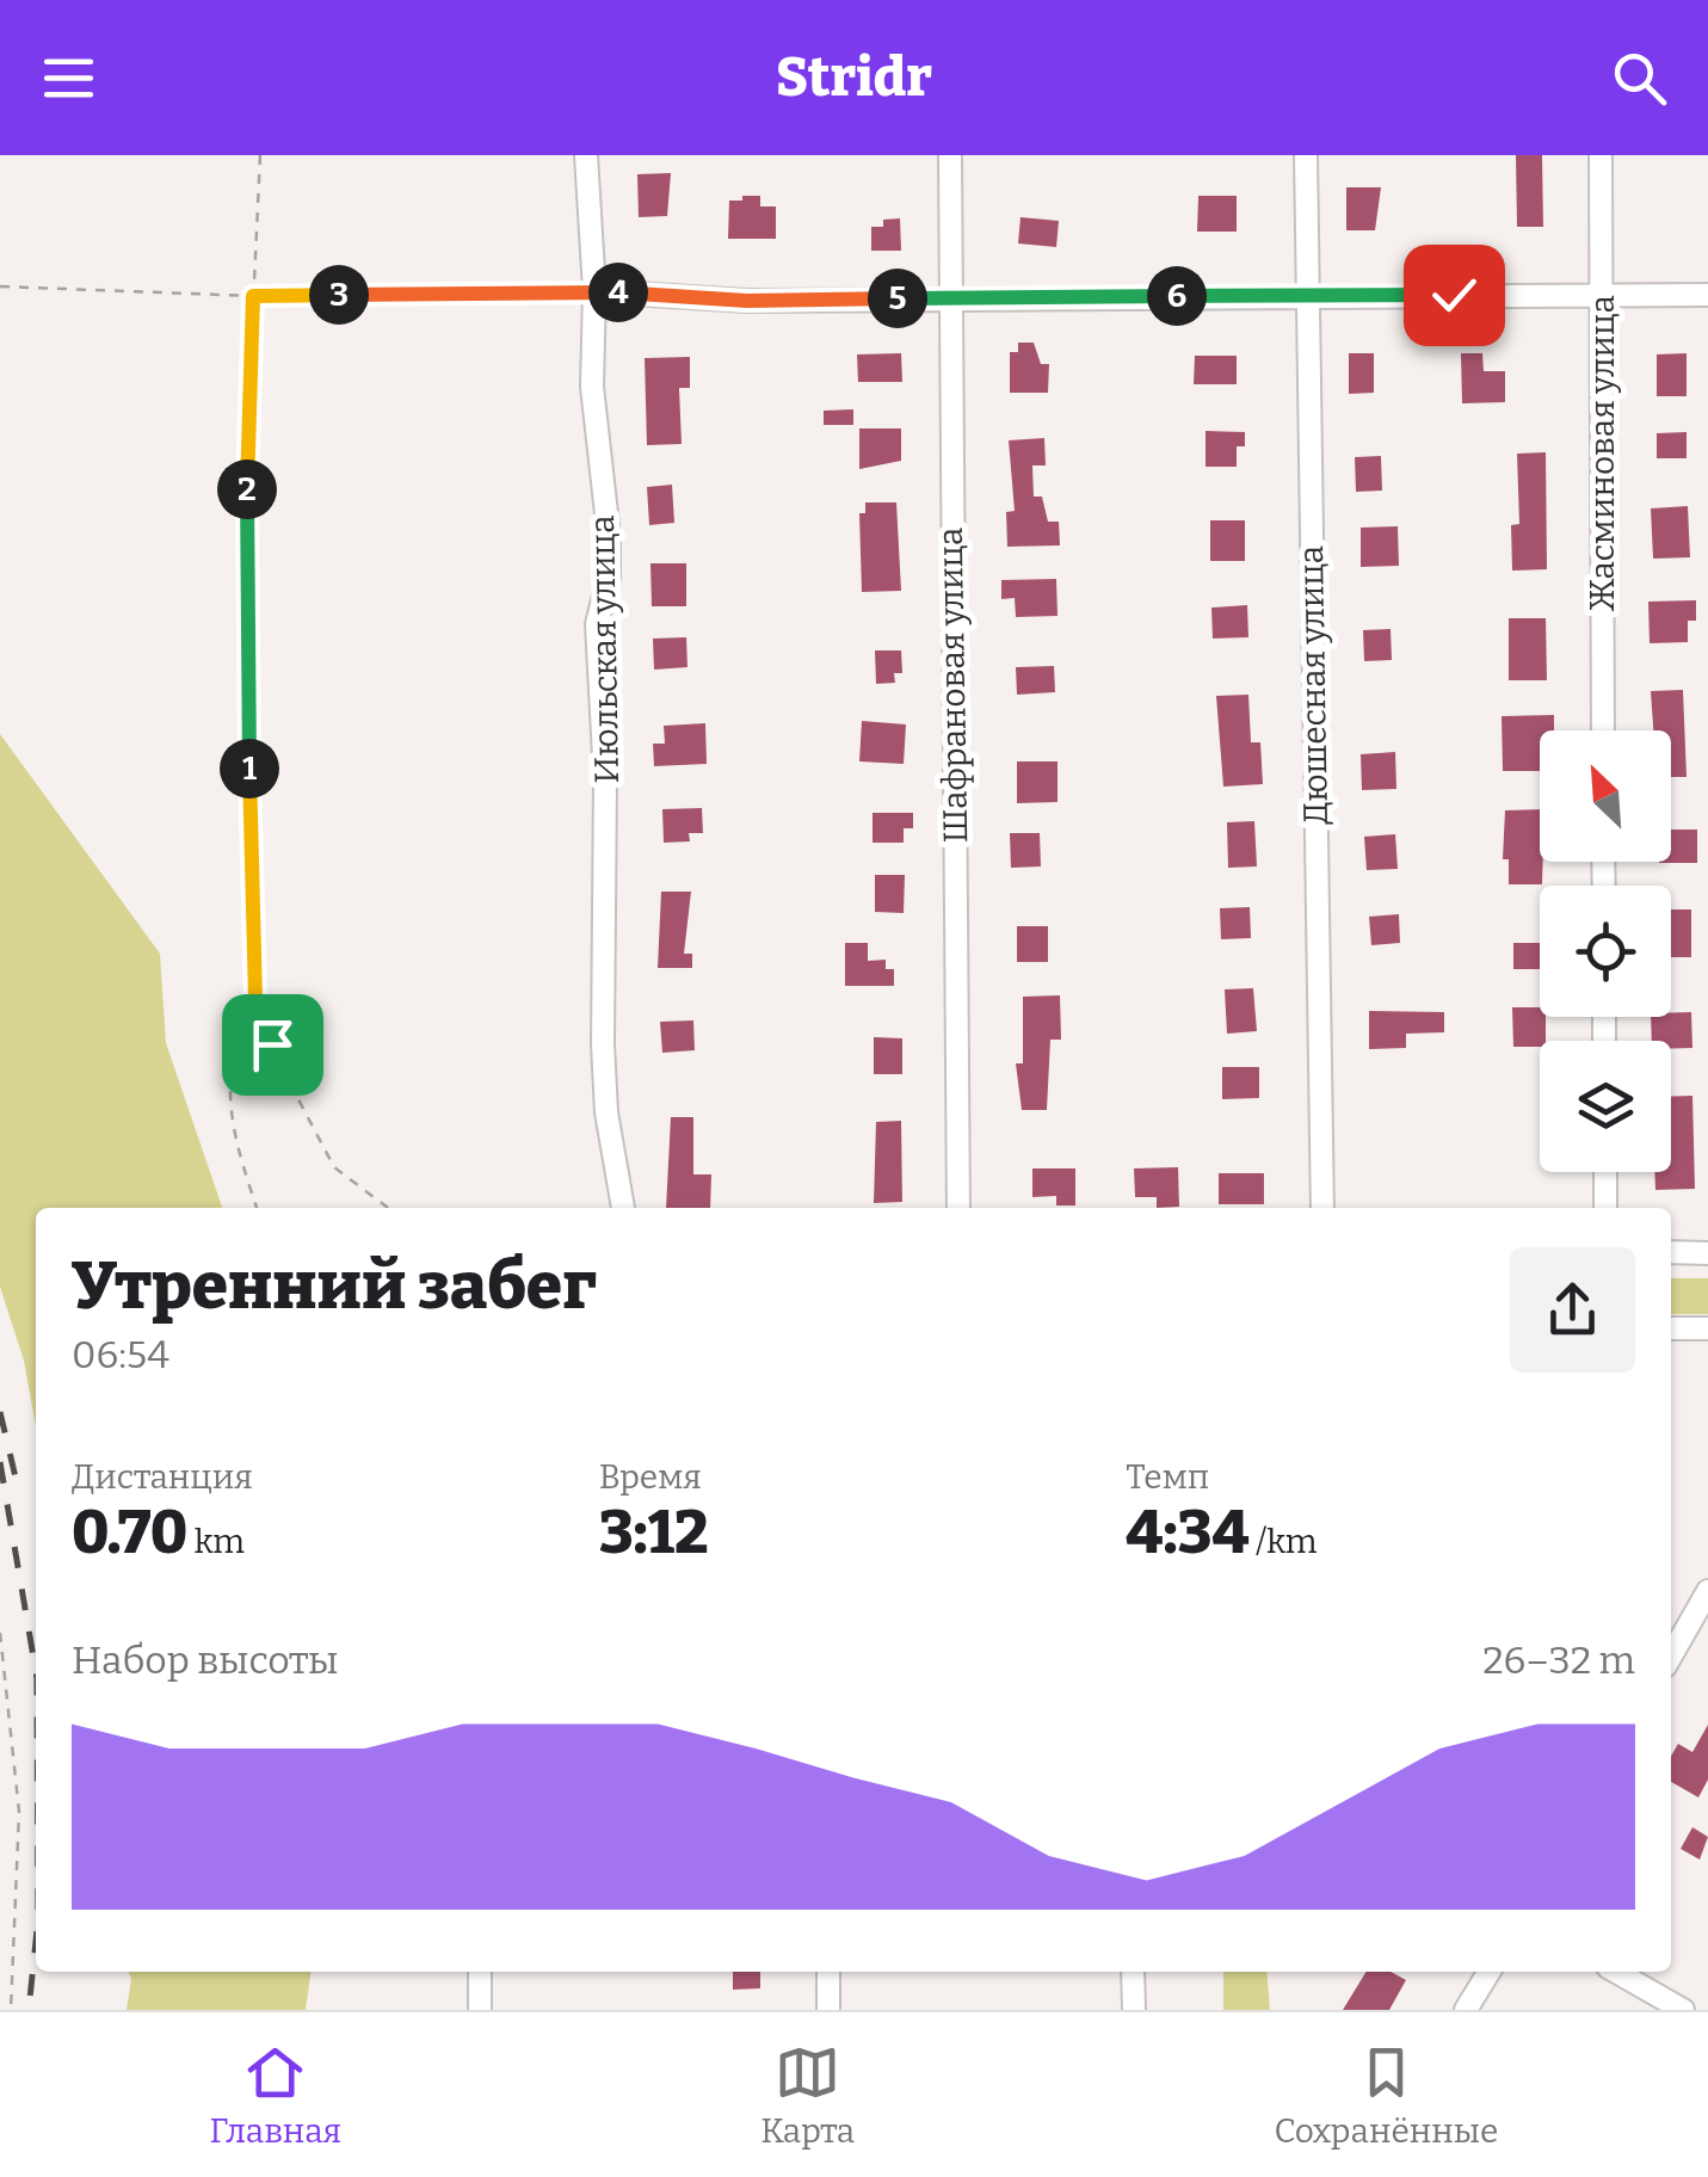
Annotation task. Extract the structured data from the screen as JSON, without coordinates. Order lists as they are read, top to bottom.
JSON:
{
  "streets": {
    "street": [
      "Жасминовая улица",
      "Июльская улица",
      "Шафрановая улица",
      "Дюшесная улица"
    ]
  },
  "north": "top left",
  "page": {
    "header": "Stridr",
    "pins": [
      "4",
      "3",
      "6",
      "5",
      "2",
      "1"
    ],
    "heading": ["Утренний забег", "06:54"],
    "stats": [
      ["Дистанция", "0.70 km"],
      ["Время", "3:12"],
      ["Темп", "4:34 /km"]
    ],
    "chart": ["Набор высоты", "26–32 m"],
    "tabs": ["Главная", "Карта", "Сохранённые"]
  }
}
